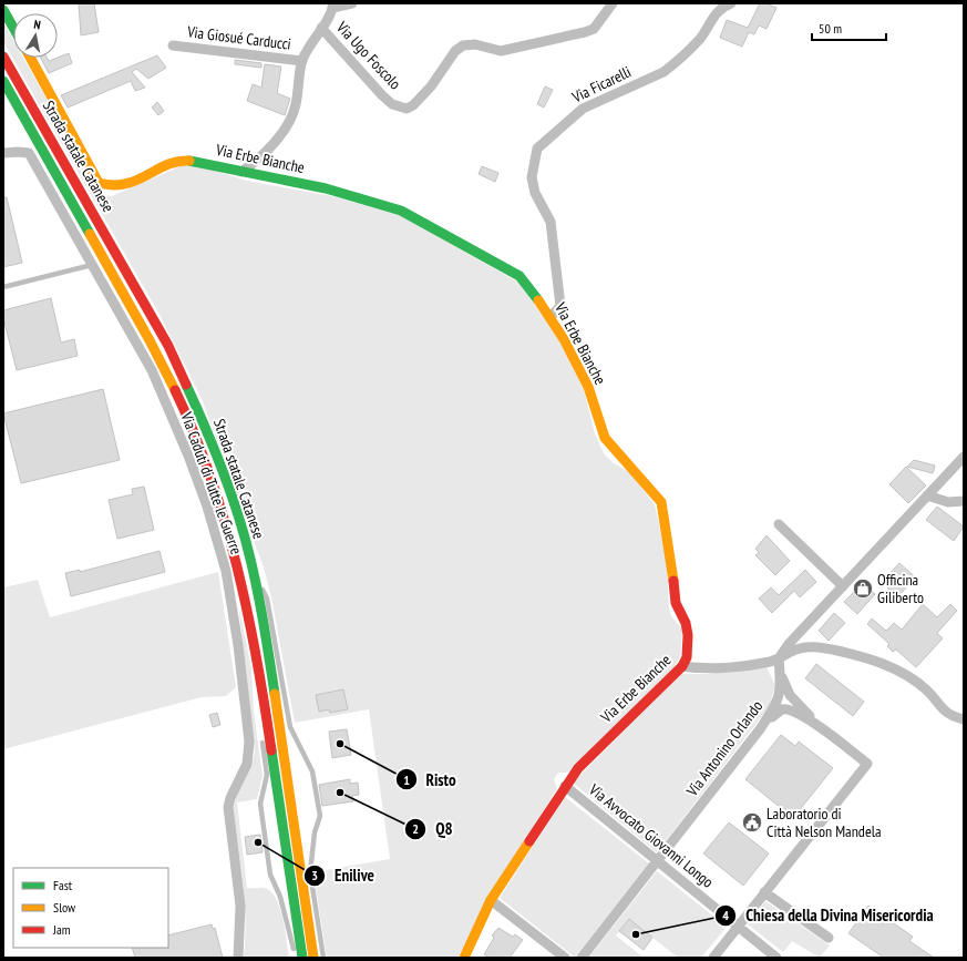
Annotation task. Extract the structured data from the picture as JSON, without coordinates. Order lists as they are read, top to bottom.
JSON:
{
  "streets": {
    "main road": ["Strada statale Catanese", "Via Erbe Bianche"],
    "street": [
      "Via Giosué Carducci",
      "Via Ugo Foscolo",
      "Via Ficarelli",
      "Via Caduti di Tutte le Guerre",
      "Via Antonino Orlando",
      "Via Avvocato Giovanni Longo"
    ]
  },
  "crossings": [
    ["Via Ficarelli", "Via Erbe Bianche"],
    ["Via Erbe Bianche", "Via Avvocato Giovanni Longo"],
    ["Via Antonino Orlando", "Via Avvocato Giovanni Longo"]
  ],
  "places": {
    "shop": ["Officina Giliberto"],
    "other": [
      "Risto",
      "Q8",
      "Enilive",
      "Chiesa della Divina Misericordia"
    ],
    "public building": ["Laboratorio di Città Nelson Mandela"]
  },
  "legend": ["Fast", "Slow", "Jam"],
  "scale_bar": "50 m",
  "north": "top"
}
